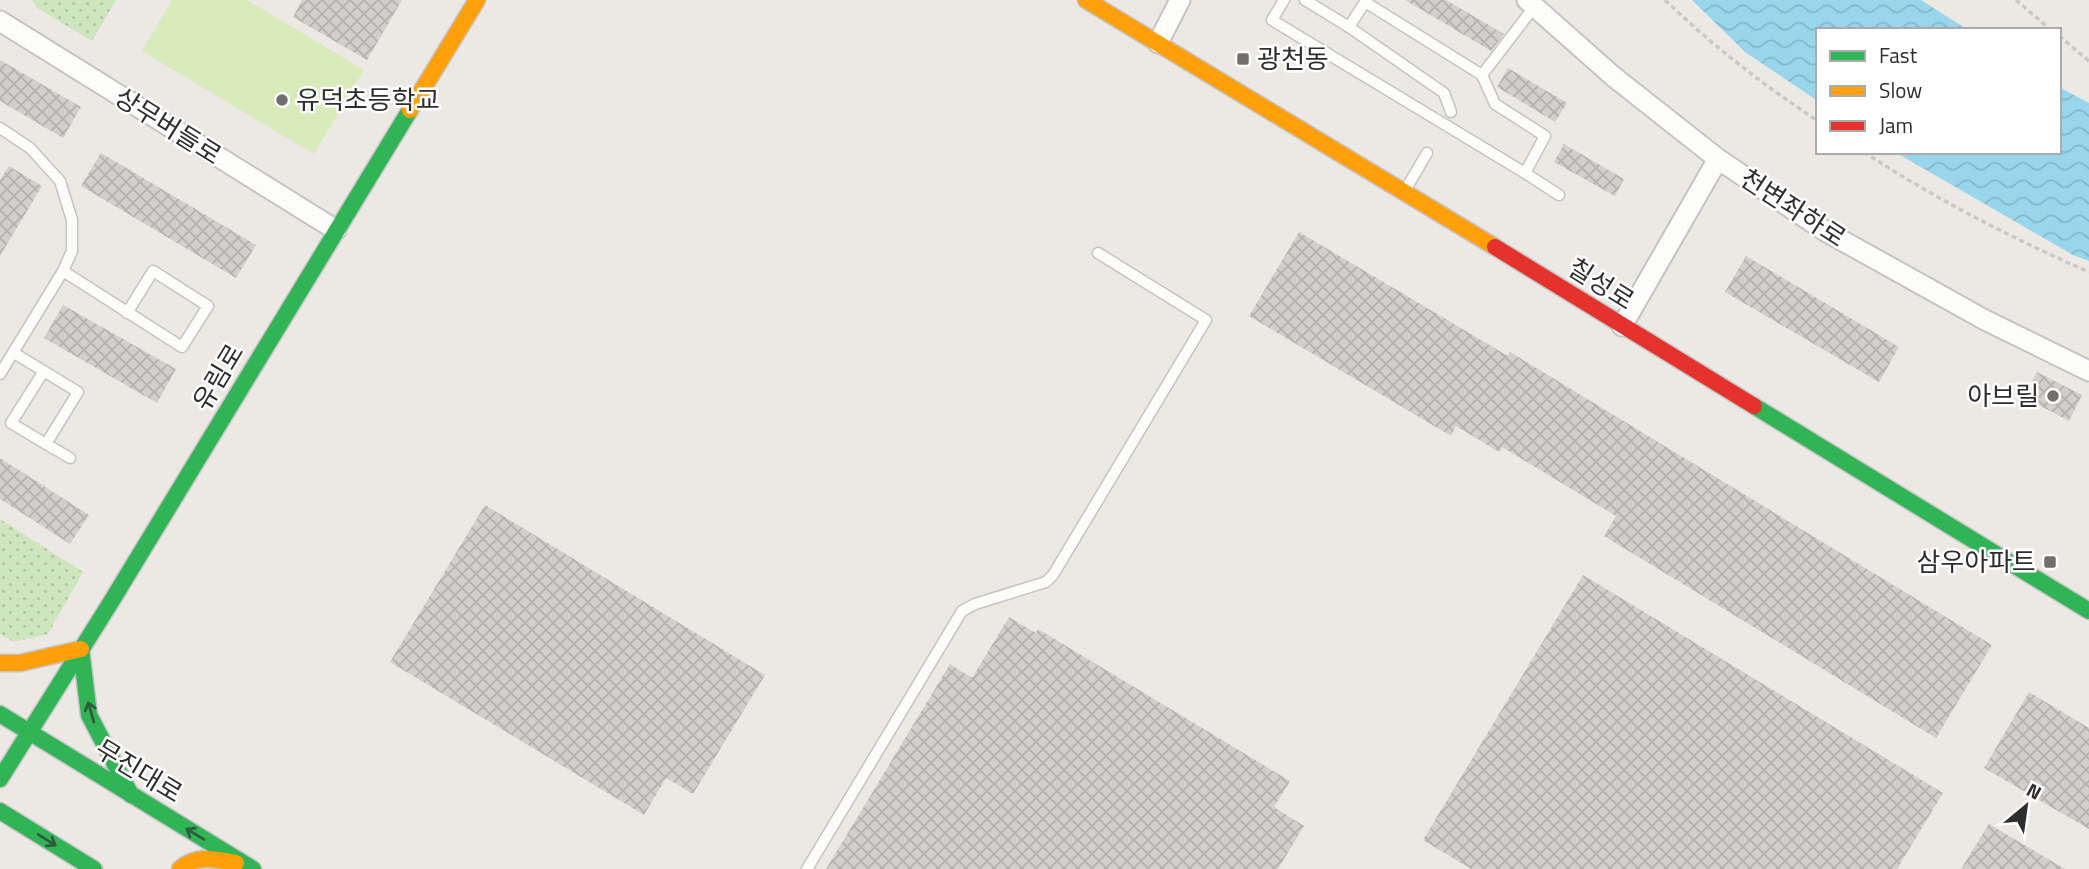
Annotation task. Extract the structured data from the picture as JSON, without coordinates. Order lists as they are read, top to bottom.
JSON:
{
  "streets": {
    "street": [
      "상무버들로",
      "천변좌하로",
      "칠성로",
      "유림로",
      "무진대로"
    ]
  },
  "crossings": [
    ["상무버들로", "유림로"],
    ["유림로", "무진대로"]
  ],
  "one_way": ["무진대로"],
  "places": {
    "transit": ["광천동", "삼우아파트"],
    "other": ["유덕초등학교", "아브릴"]
  },
  "legend": ["Fast", "Slow", "Jam"],
  "north": "top right"
}
